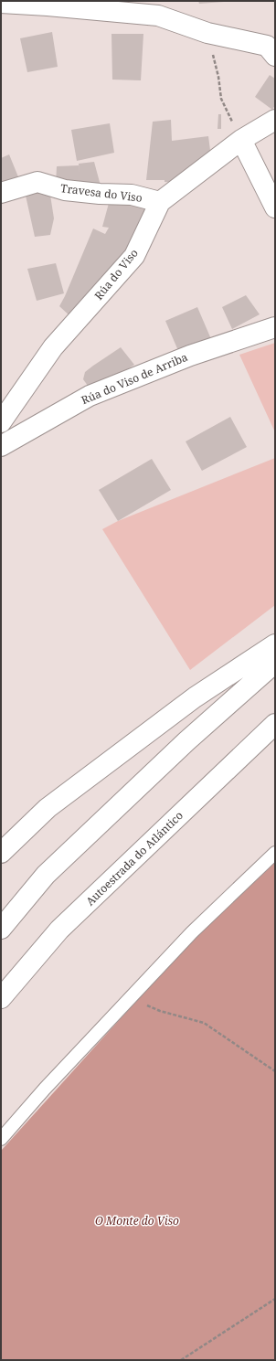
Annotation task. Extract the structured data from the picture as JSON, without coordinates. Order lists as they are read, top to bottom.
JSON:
{
  "streets": {
    "main road": [
      "Travesa do Viso",
      "Rúa do Viso",
      "Rúa do Viso de Arriba",
      "Autoestrada do Atlántico"
    ]
  },
  "crossings": [
    ["Travesa do Viso", "Rúa do Viso"]
  ],
  "parks": ["O Monte do Viso"]
}
